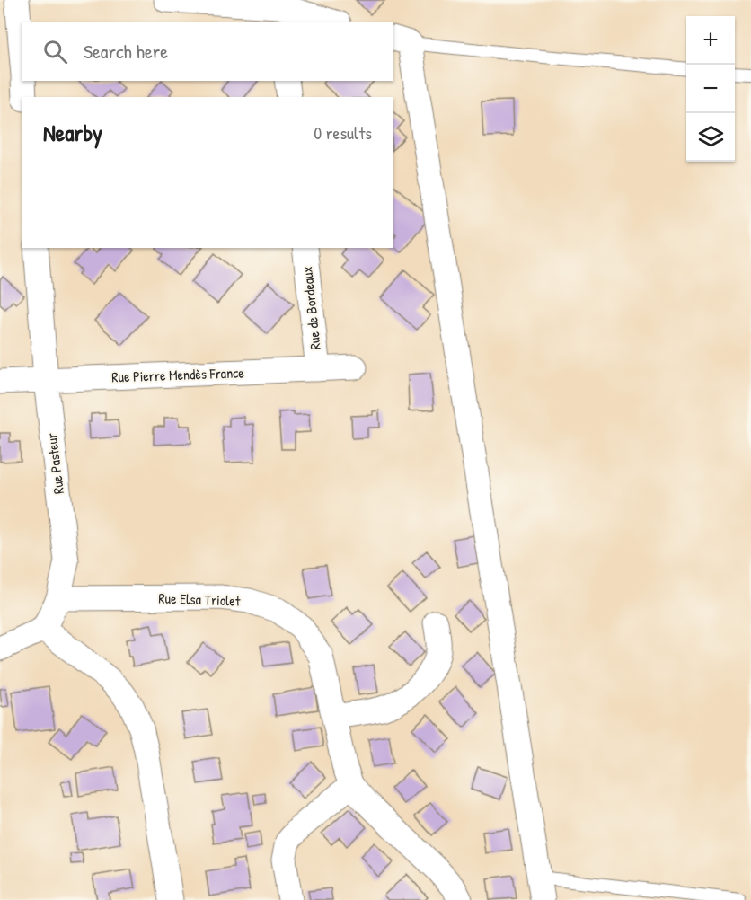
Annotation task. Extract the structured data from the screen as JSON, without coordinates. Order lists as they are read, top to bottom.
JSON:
{
  "streets": {
    "street": [
      "Rue de Bordeaux",
      "Rue Pierre Mendès France",
      "Rue Pasteur",
      "Rue Elsa Triolet"
    ]
  },
  "crossings": [
    ["Rue de Bordeaux", "Rue Pierre Mendès France"],
    ["Rue Pierre Mendès France", "Rue Pasteur"],
    ["Rue Pasteur", "Rue Elsa Triolet"]
  ],
  "page": {
    "map_buttons": ["+", "−"],
    "search": "Search here",
    "heading": ["Nearby", "0 results"]
  }
}
